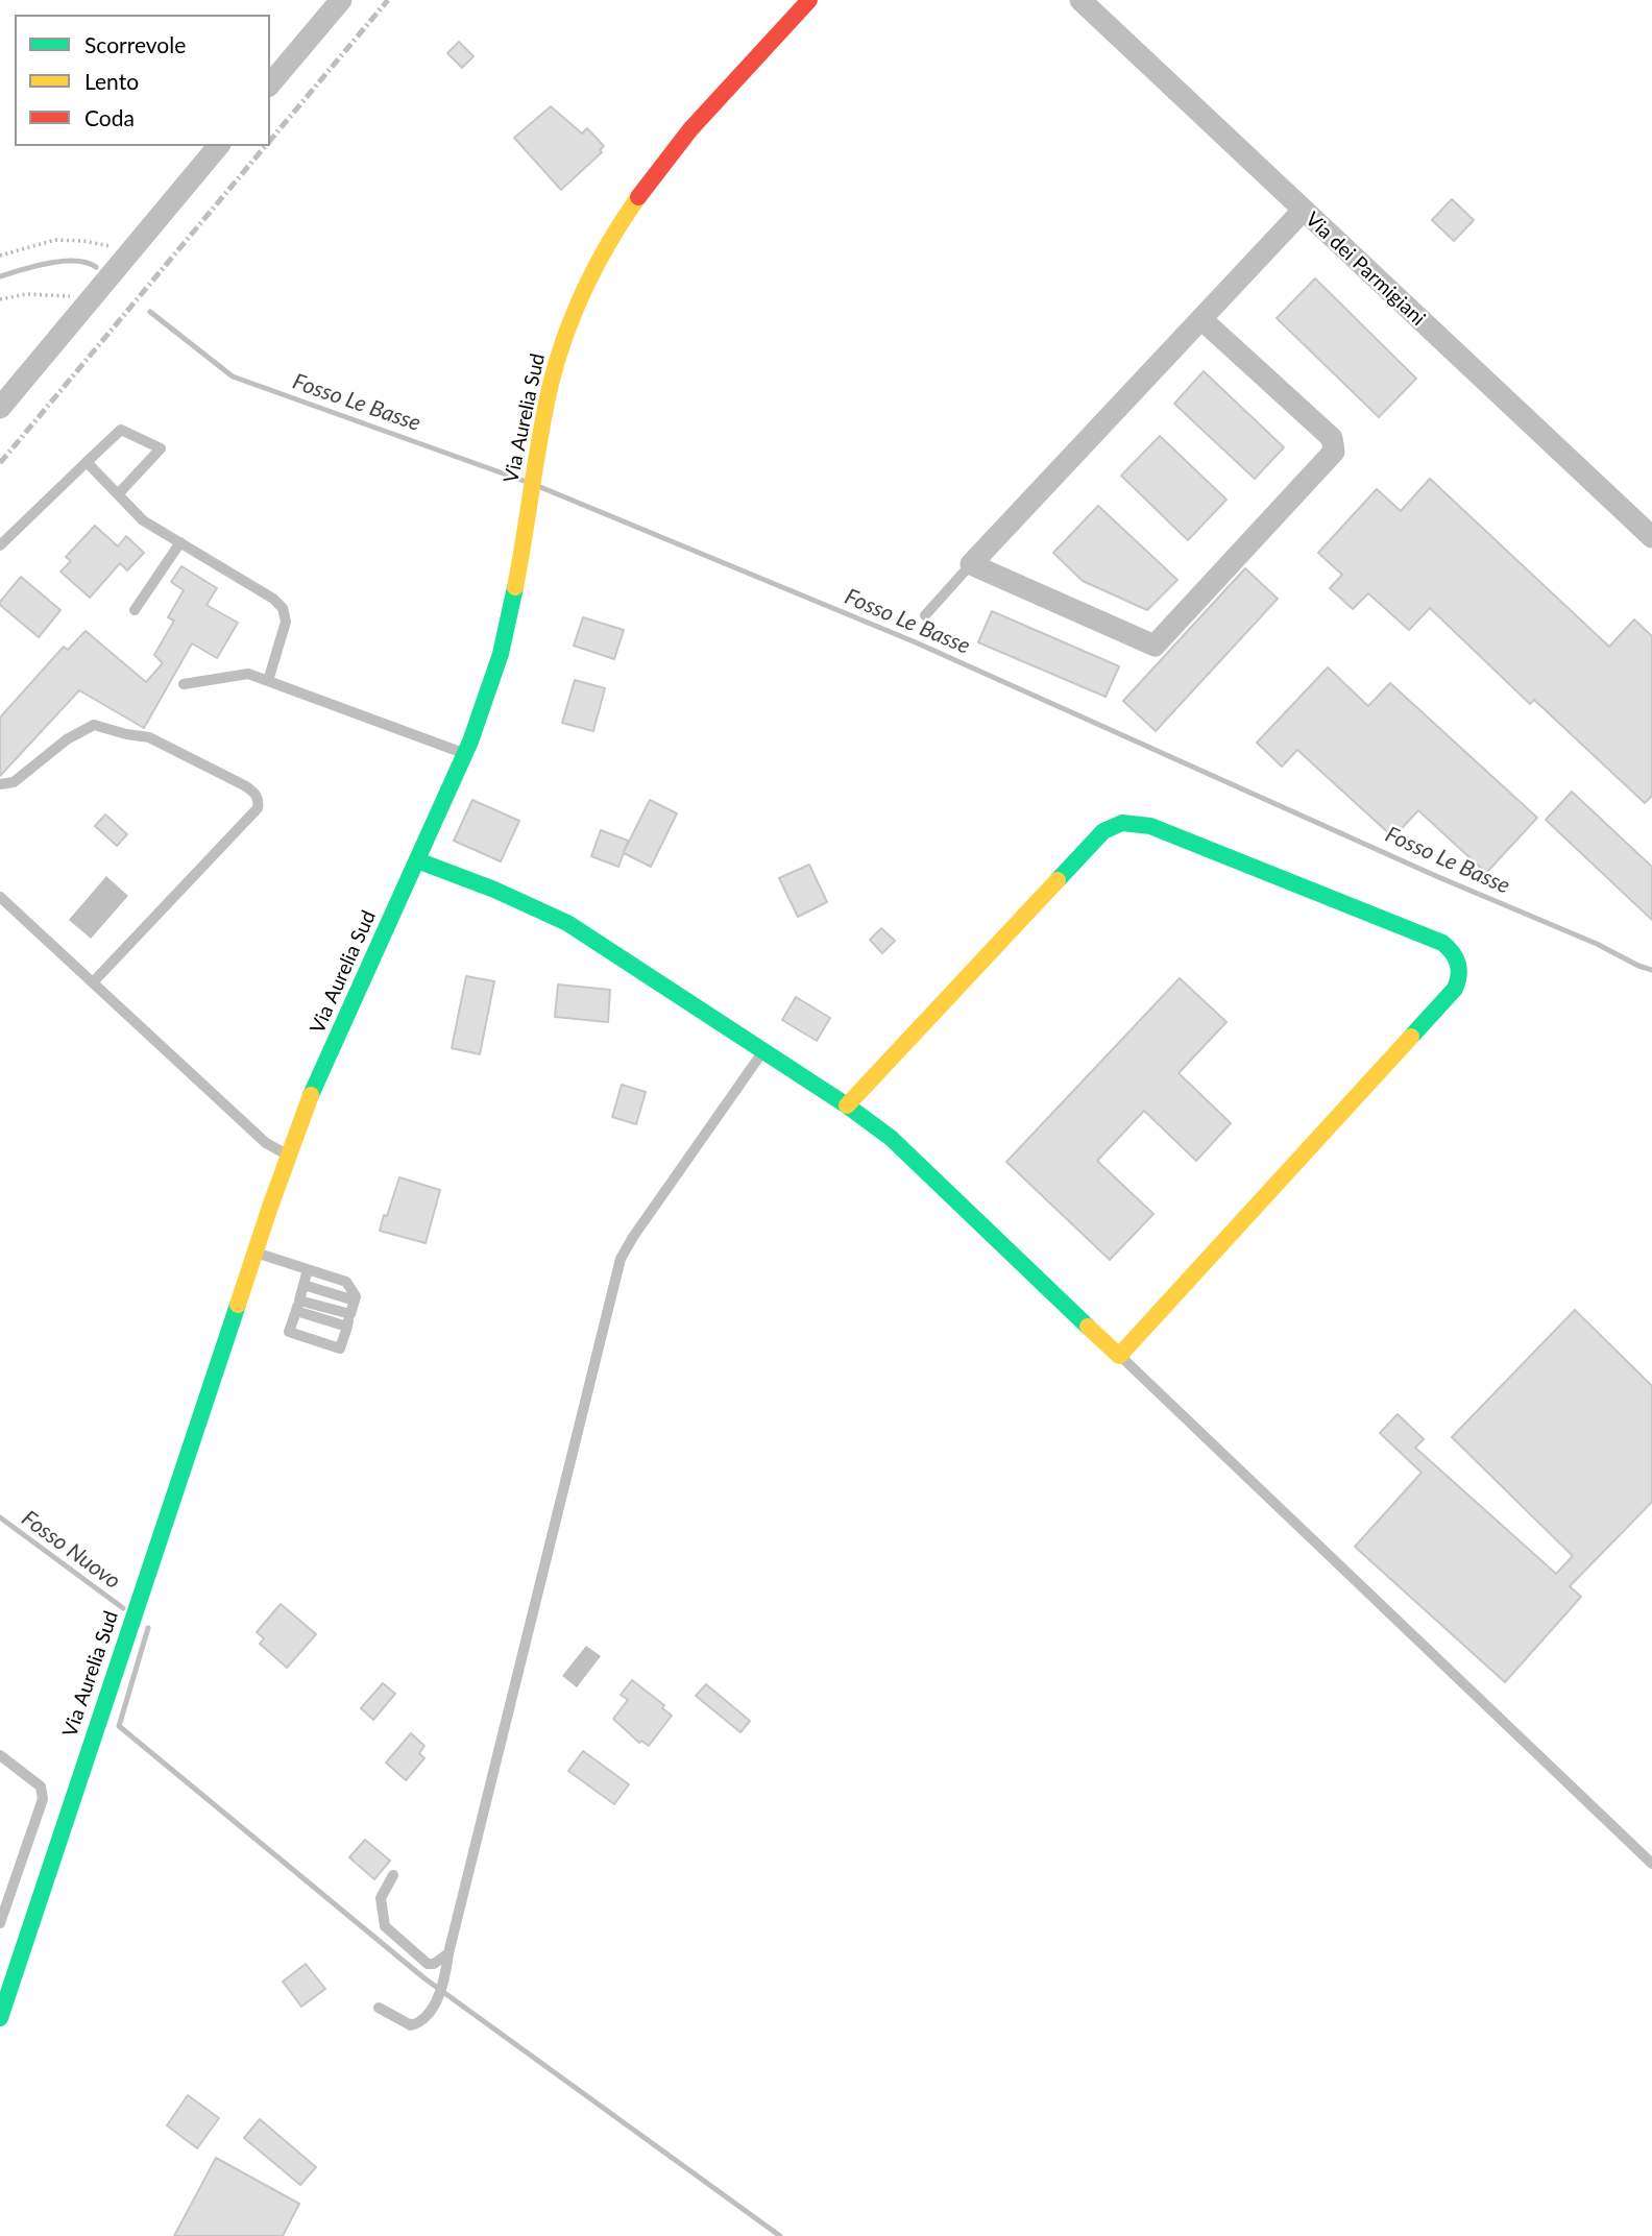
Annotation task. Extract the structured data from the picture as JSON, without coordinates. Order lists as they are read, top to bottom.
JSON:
{
  "streets": {
    "main road": ["Via Aurelia Sud"],
    "street": ["Via dei Parmigiani"]
  },
  "water": ["Fosso Le Basse", "Fosso Nuovo"],
  "legend": ["Scorrevole", "Lento", "Coda"]
}
